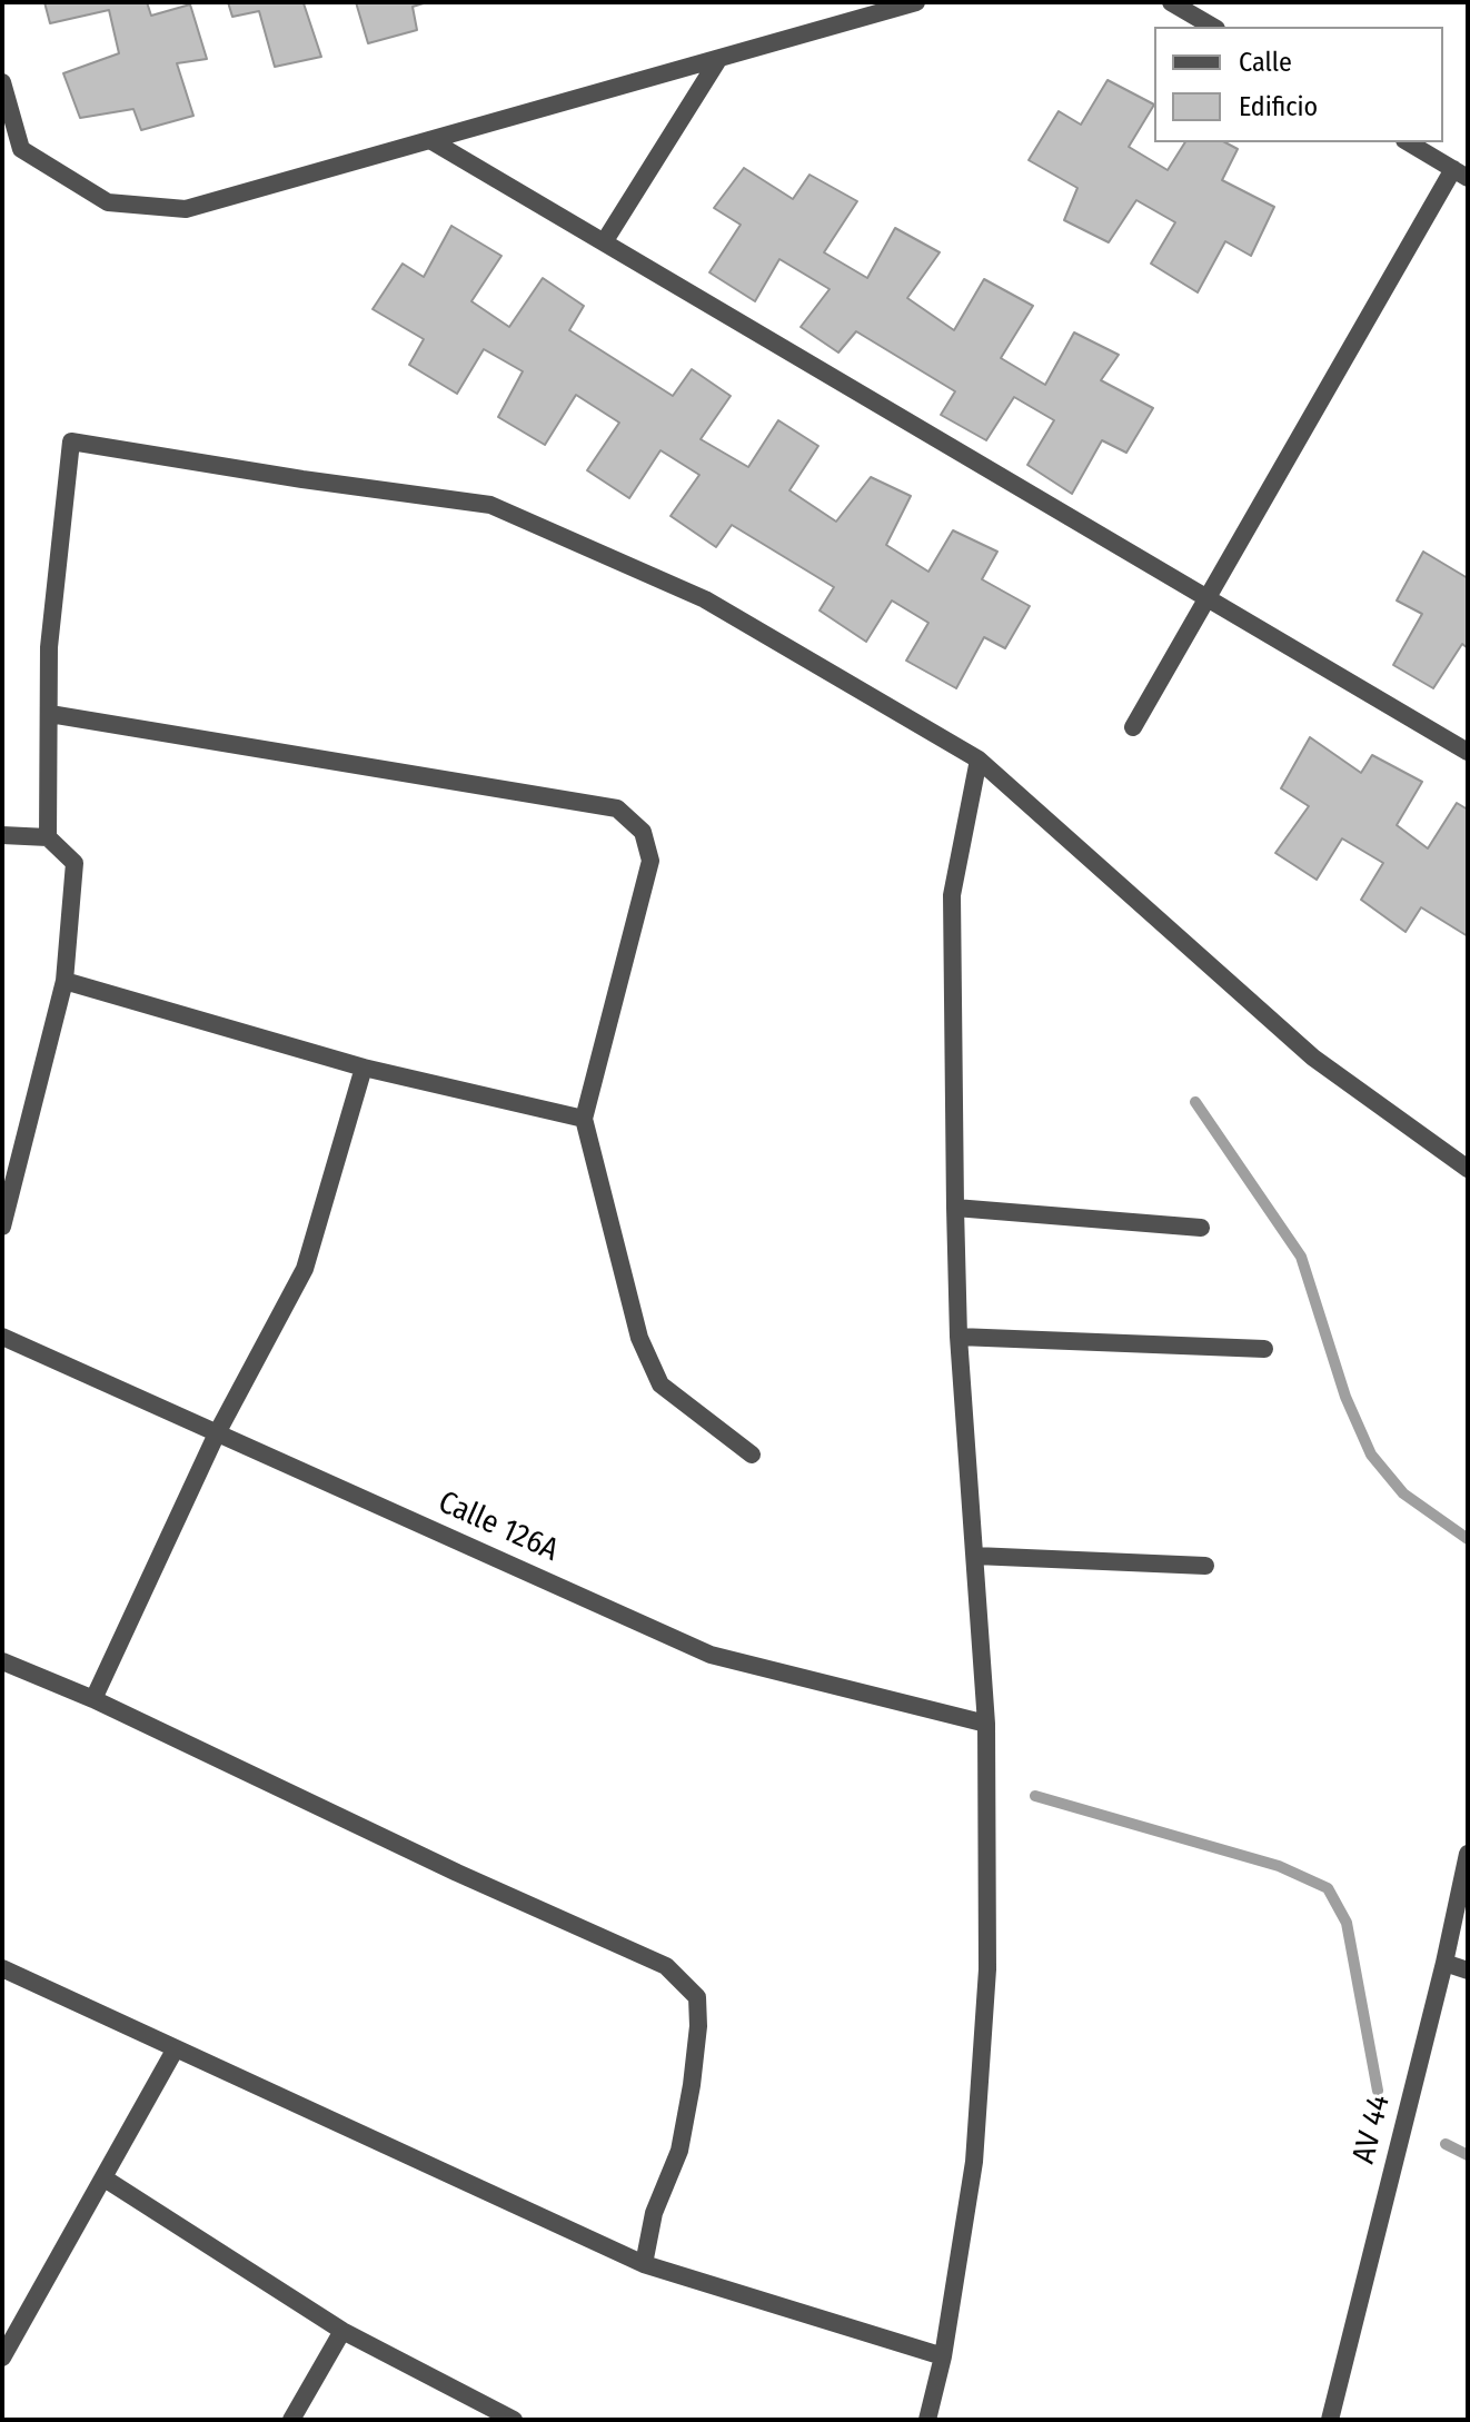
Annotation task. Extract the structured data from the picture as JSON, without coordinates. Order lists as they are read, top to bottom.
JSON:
{
  "streets": {
    "street": ["Calle 126A", "AV 44"]
  },
  "legend": ["Calle", "Edificio"]
}
